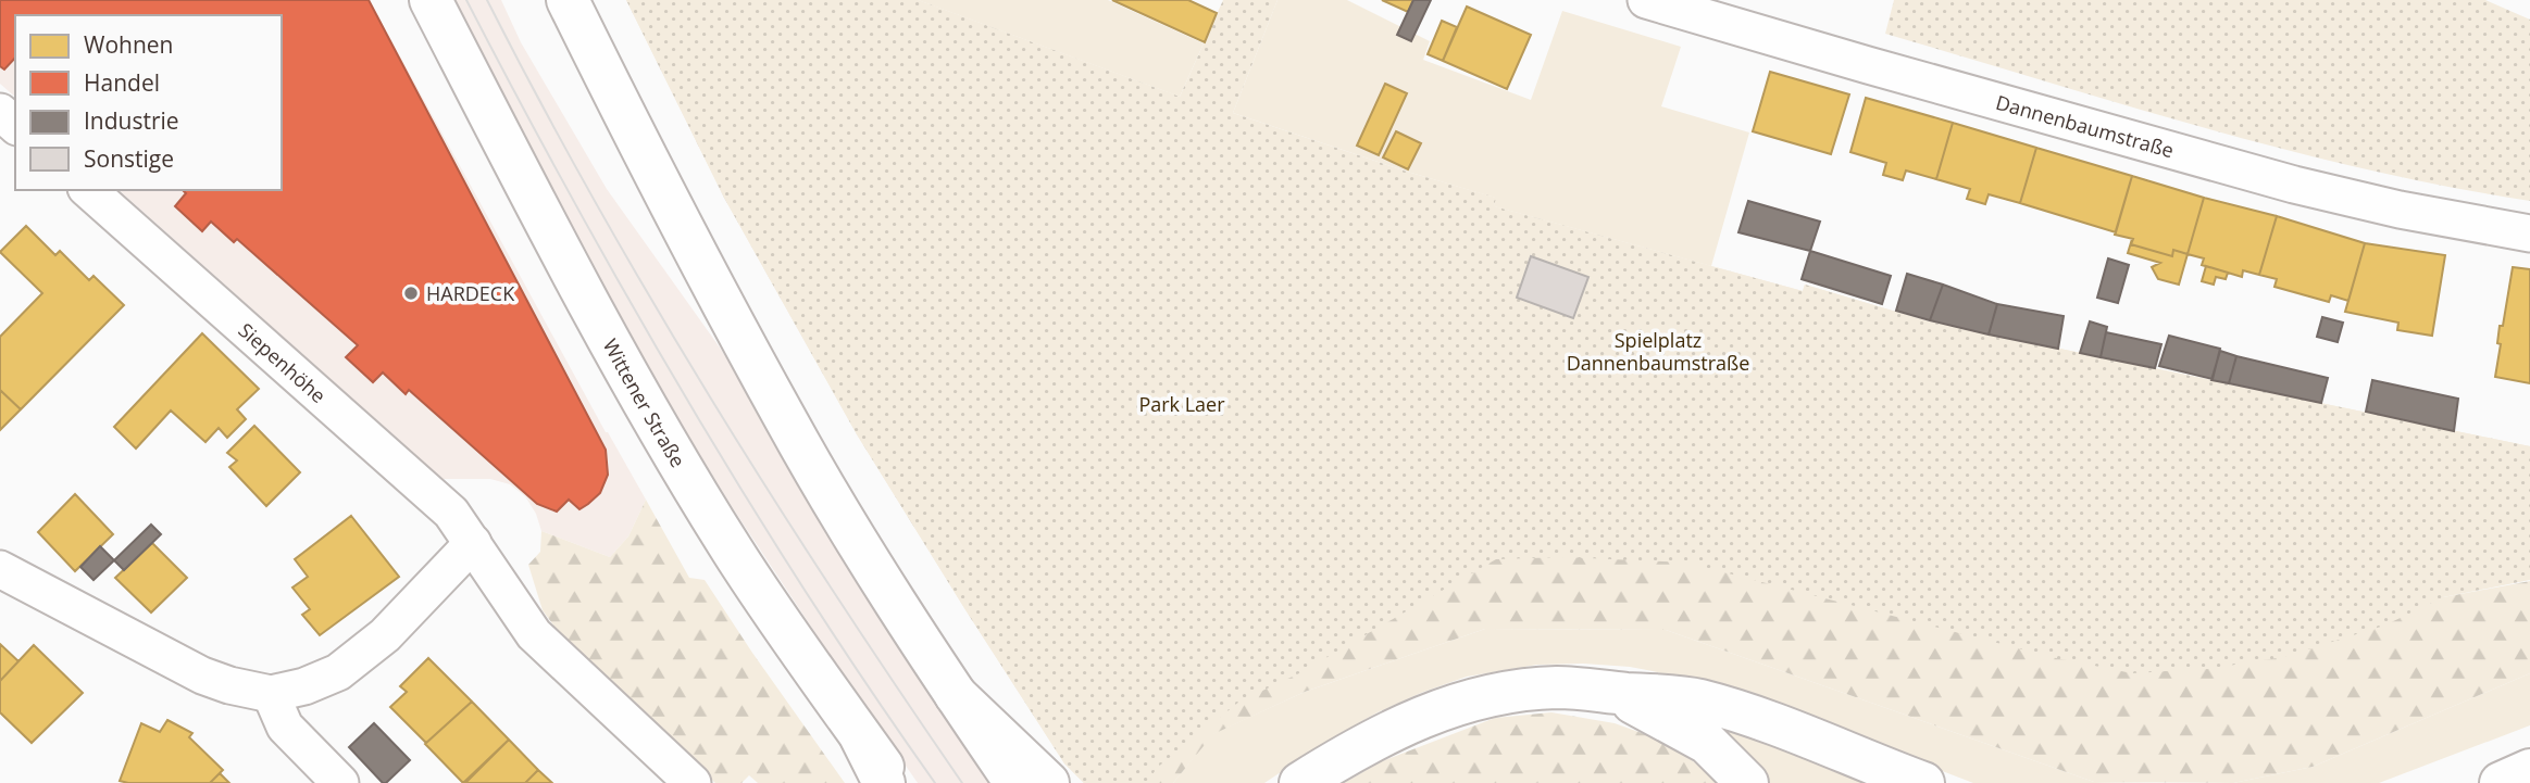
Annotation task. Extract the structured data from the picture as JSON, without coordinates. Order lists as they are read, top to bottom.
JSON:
{
  "streets": {
    "main road": ["Wittener Straße"],
    "street": ["Dannenbaumstraße", "Siepenhöhe"]
  },
  "parks": ["Spielplatz Dannenbaumstraße", "Park Laer"],
  "places": ["HARDECK"],
  "legend": [
    "Wohnen",
    "Handel",
    "Industrie",
    "Sonstige"
  ]
}
